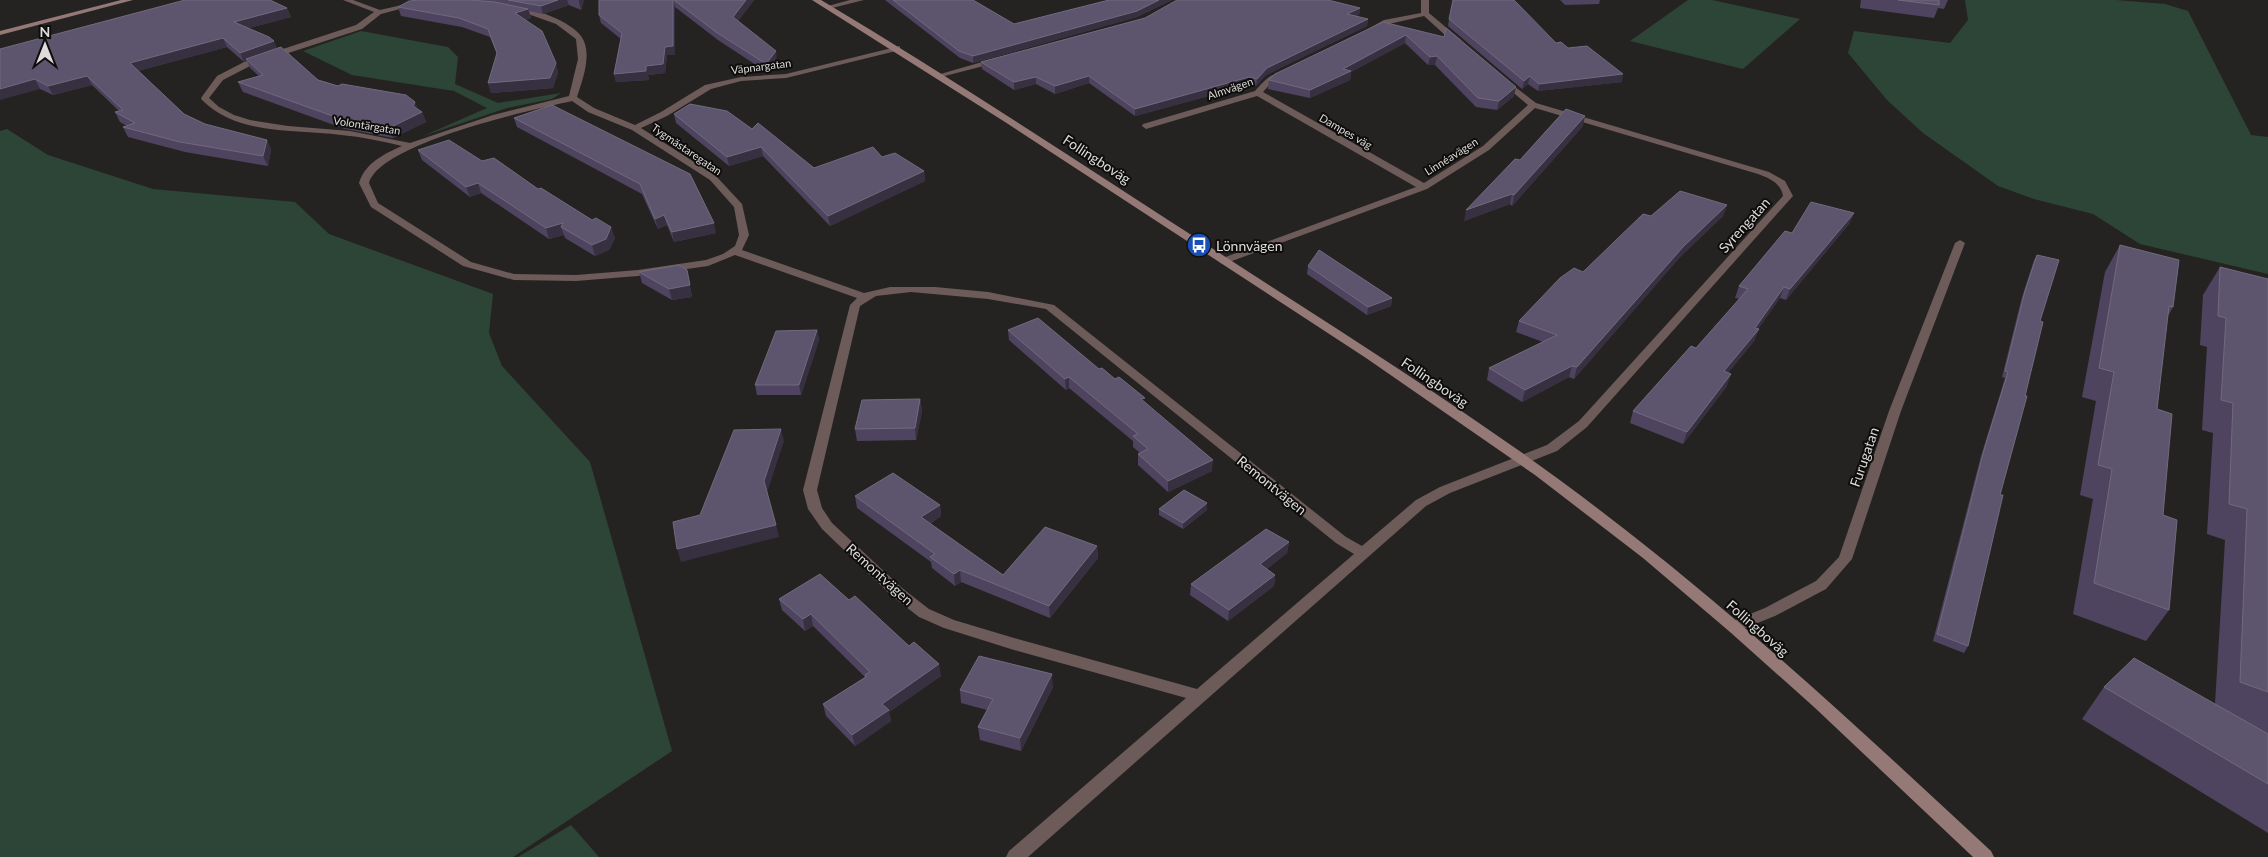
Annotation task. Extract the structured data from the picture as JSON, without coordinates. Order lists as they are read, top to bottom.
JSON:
{
  "streets": {
    "main road": ["Follingboväg"],
    "street": [
      "Väpnargatan",
      "Almvägen",
      "Volontärgatan",
      "Dampes väg",
      "Tygmästaregatan",
      "Linnéavägen",
      "Syrengatan",
      "Furugatan",
      "Remontvägen"
    ]
  },
  "crossings": [
    ["Väpnargatan", "Tygmästaregatan"],
    ["Väpnargatan", "Follingboväg"],
    ["Almvägen", "Dampes väg"],
    ["Volontärgatan", "Tygmästaregatan"],
    ["Dampes väg", "Linnéavägen"],
    ["Linnéavägen", "Follingboväg"],
    ["Linnéavägen", "Syrengatan"],
    ["Follingboväg", "Syrengatan"],
    ["Follingboväg", "Furugatan"]
  ],
  "places": {
    "bus stop": ["Lönnvägen"]
  },
  "north": "top"
}
